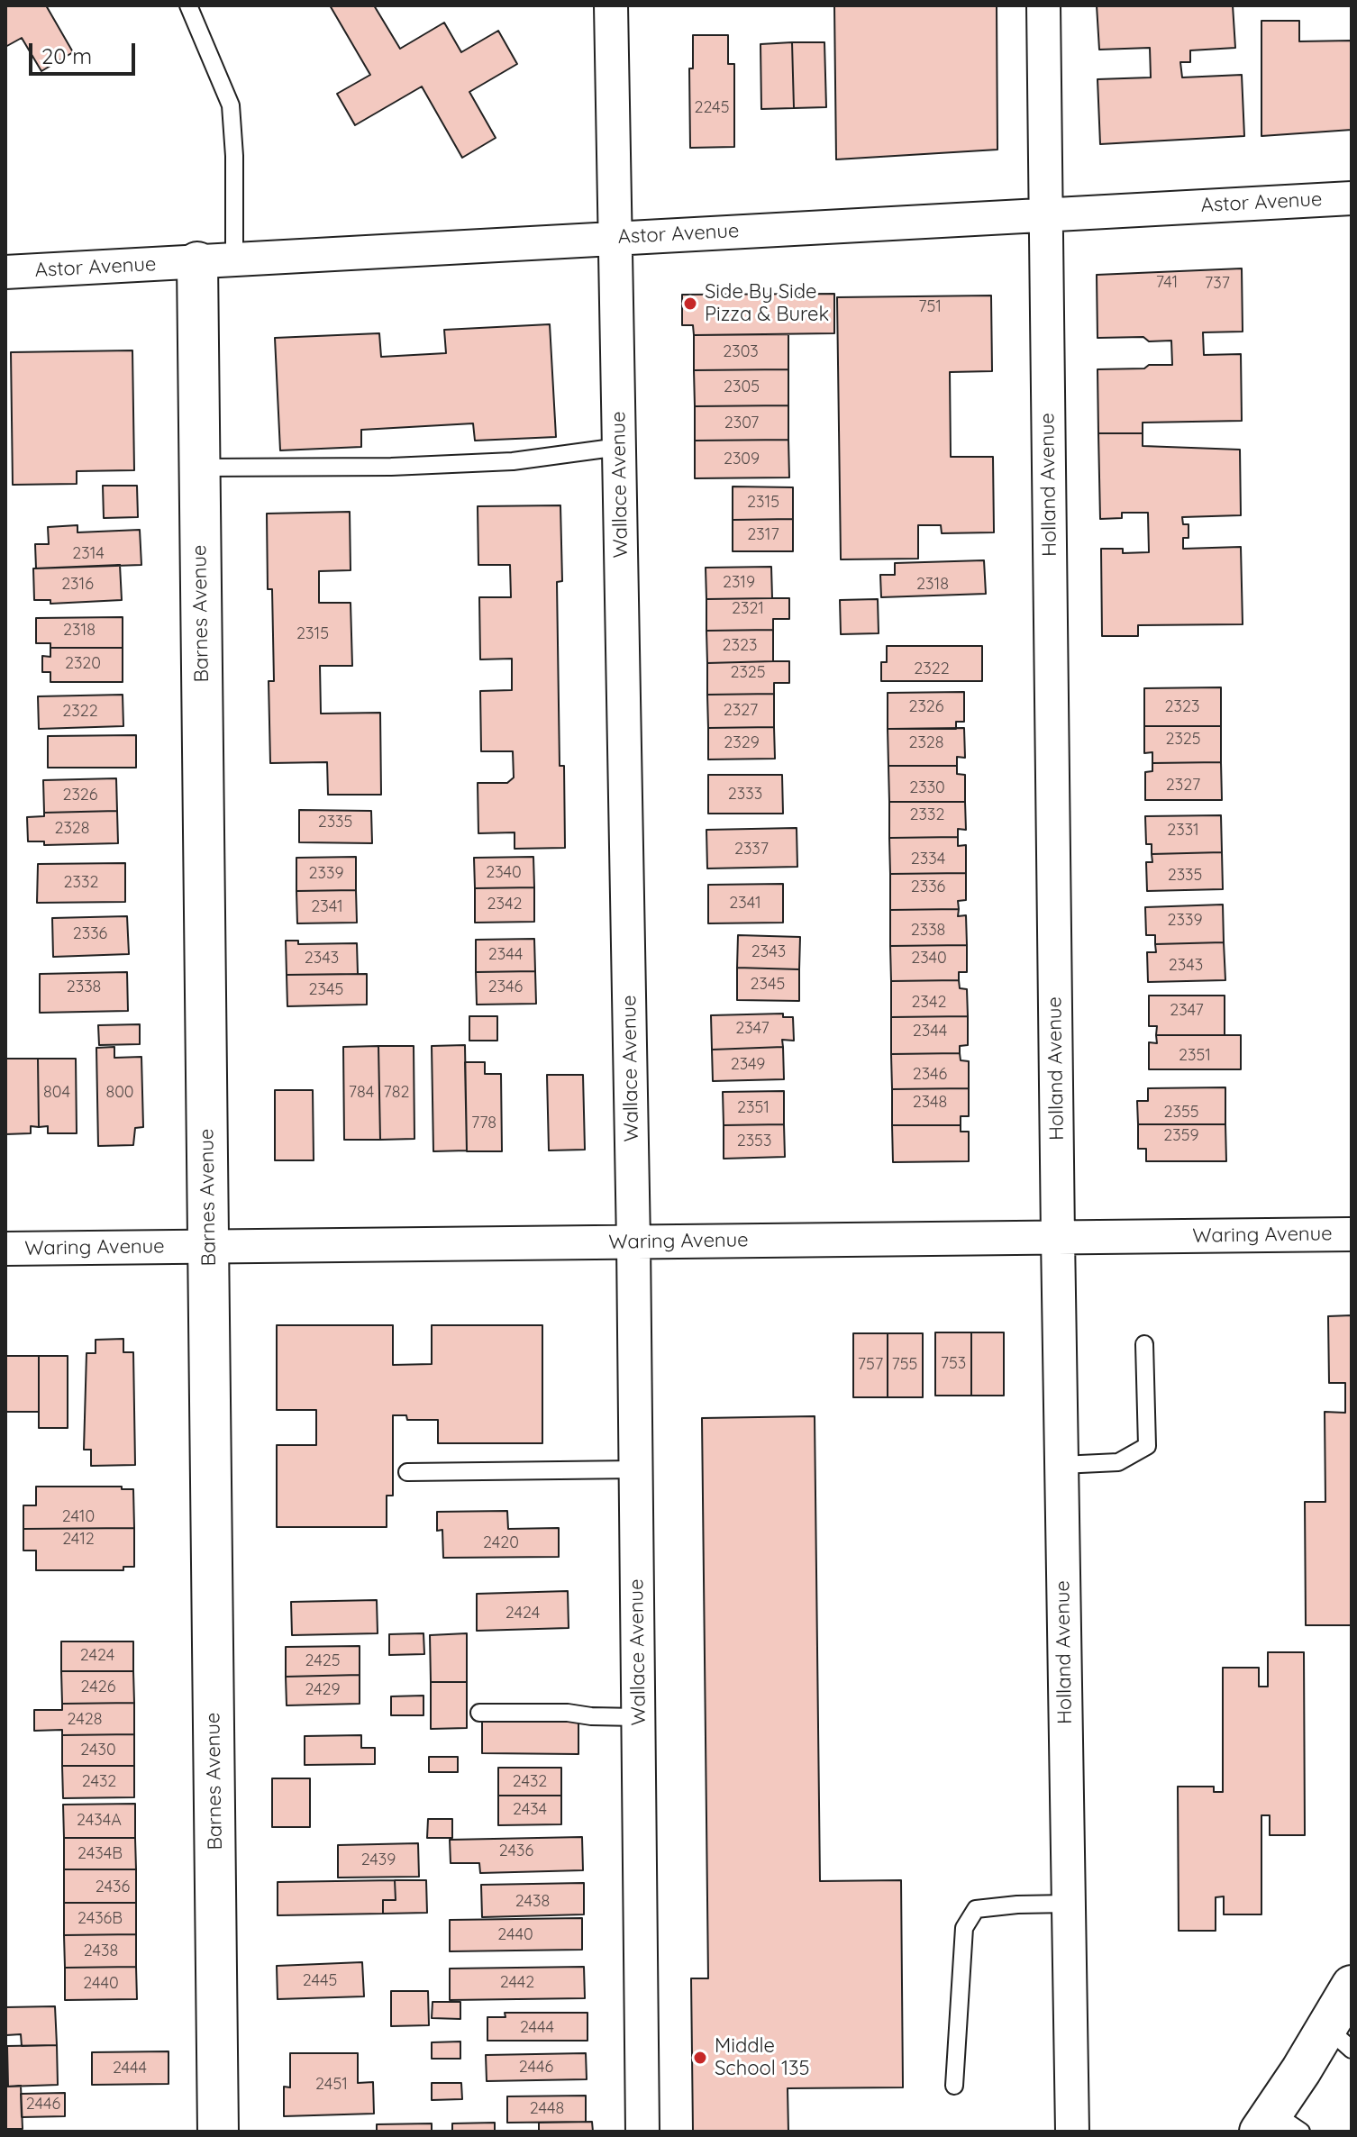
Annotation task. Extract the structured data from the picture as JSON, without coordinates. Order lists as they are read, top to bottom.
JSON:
{
  "streets": {
    "street": [
      "Astor Avenue",
      "Wallace Avenue",
      "Holland Avenue",
      "Barnes Avenue",
      "Waring Avenue"
    ]
  },
  "crossings": [
    ["Astor Avenue", "Wallace Avenue"],
    ["Astor Avenue", "Holland Avenue"],
    ["Astor Avenue", "Barnes Avenue"],
    ["Wallace Avenue", "Waring Avenue"],
    ["Holland Avenue", "Waring Avenue"],
    ["Barnes Avenue", "Waring Avenue"]
  ],
  "places": ["Side By Side Pizza & Burek", "Middle School 135"],
  "house_numbers": [
    "2245",
    "741",
    "737",
    "751",
    "2303",
    "2305",
    "2307",
    "2309",
    "2315",
    "2317",
    "2314",
    "2319",
    "2316",
    "2318",
    "2321",
    "2318",
    "2315",
    "2323",
    "2320",
    "2322",
    "2325",
    "2326",
    "2323",
    "2327",
    "2322",
    "2325",
    "2329",
    "2328",
    "2327",
    "2330",
    "2333",
    "2326",
    "2332",
    "2335",
    "2328",
    "2331",
    "2337",
    "2334",
    "2340",
    "2339",
    "2335",
    "2332",
    "2336",
    "2341",
    "2342",
    "2341",
    "2339",
    "2338",
    "2336",
    "2343",
    "2344",
    "2343",
    "2340",
    "2343",
    "2345",
    "2338",
    "2346",
    "2345",
    "2342",
    "2347",
    "2347",
    "2344",
    "2351",
    "2349",
    "2346",
    "804",
    "800",
    "784",
    "782",
    "2348",
    "2351",
    "2355",
    "778",
    "2359",
    "2353",
    "753",
    "757",
    "755",
    "2410",
    "2412",
    "2420",
    "2424",
    "2424",
    "2425",
    "2426",
    "2429",
    "2428",
    "2430",
    "2432",
    "2432",
    "2434",
    "2434A",
    "2436",
    "2434B",
    "2439",
    "2436",
    "2438",
    "2436B",
    "2440",
    "2438",
    "2445",
    "2442",
    "2440",
    "2444",
    "2446",
    "2444",
    "2451",
    "2446",
    "2448"
  ],
  "scale_bar": "20 m"
}
